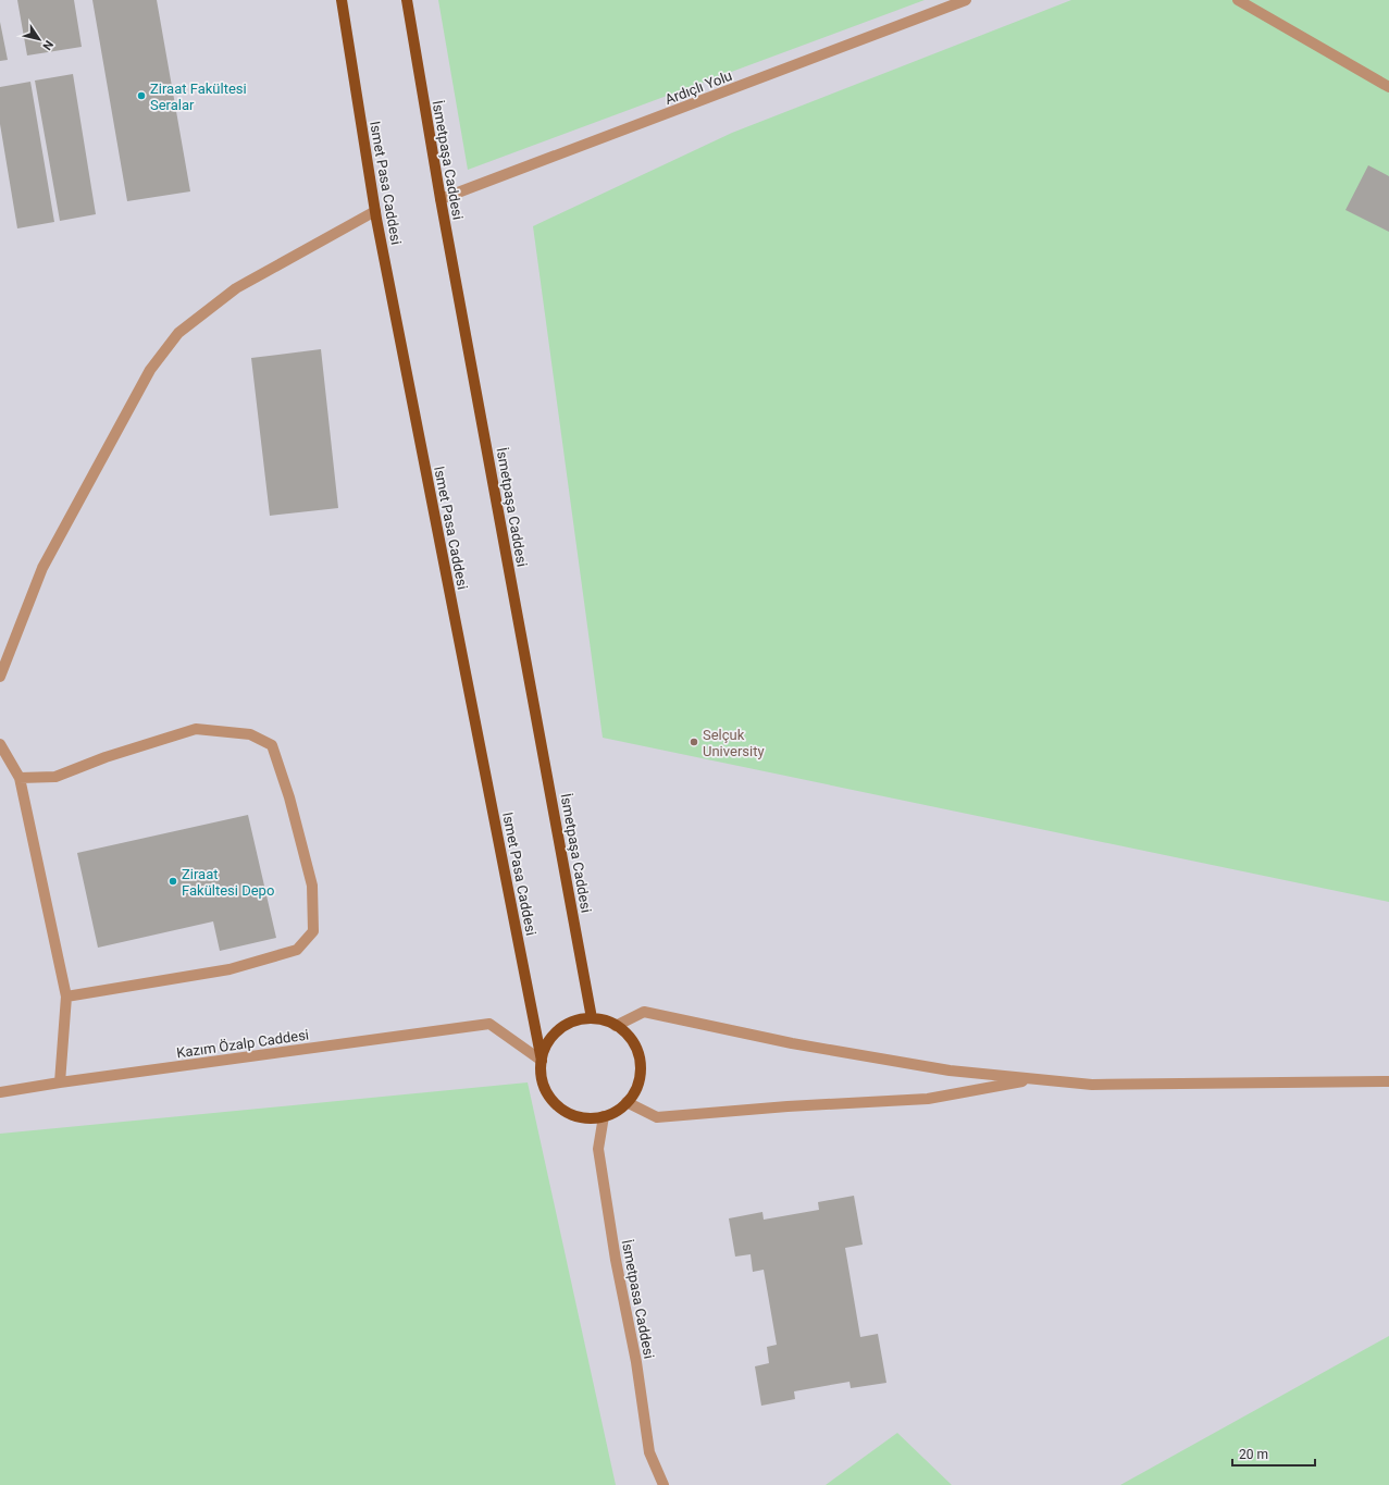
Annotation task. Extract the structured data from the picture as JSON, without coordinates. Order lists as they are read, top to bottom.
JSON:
{
  "streets": {
    "main road": ["İsmetpaşa Caddesi", "Ismet Pasa Caddesi"],
    "street": ["Ardıçlı Yolu", "Kazım Özalp Caddesi", "İsmetpasa Caddesi"]
  },
  "crossings": [
    ["Ardıçlı Yolu", "İsmetpaşa Caddesi"],
    ["İsmetpaşa Caddesi", "Ismet Pasa Caddesi"],
    ["İsmetpaşa Caddesi", "Kazım Özalp Caddesi"],
    ["İsmetpaşa Caddesi", "İsmetpasa Caddesi"],
    ["Ismet Pasa Caddesi", "Kazım Özalp Caddesi"],
    ["Ismet Pasa Caddesi", "İsmetpasa Caddesi"],
    ["Kazım Özalp Caddesi", "İsmetpasa Caddesi"]
  ],
  "places": ["Ziraat Fakültesi Seralar", "Selçuk University", "Ziraat Fakültesi Depo"],
  "scale_bar": "20 m",
  "north": "bottom right"
}
